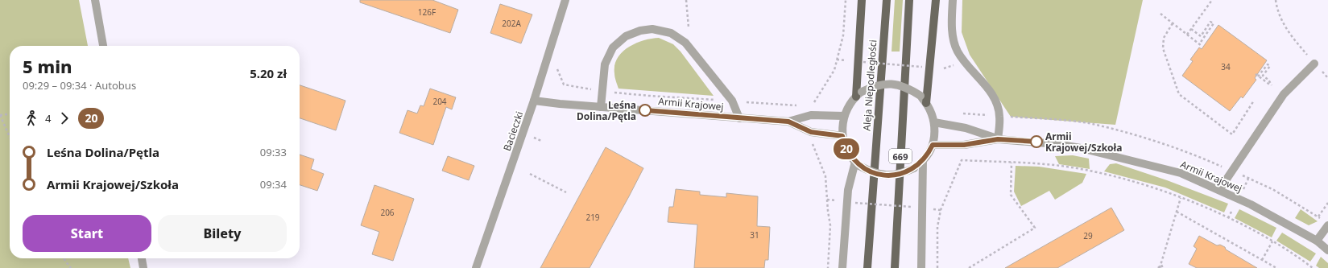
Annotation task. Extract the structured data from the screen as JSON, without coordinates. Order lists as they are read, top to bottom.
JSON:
{
  "streets": {
    "main road": ["Aleja Niepodległości", "669"],
    "street": ["Armii Krajowej", "Bacieczki"]
  },
  "crossings": [
    ["Armii Krajowej", "Bacieczki"]
  ],
  "places": ["Leśna Dolina/Pętla", "Armii Krajowej/Szkoła"],
  "lines": ["bus line 20"],
  "house_numbers": [
    "126F",
    "202A",
    "34",
    "204",
    "206",
    "219",
    "31",
    "29"
  ],
  "page": {
    "on_map": "20",
    "heading": ["5 min", "09:29 – 09:34 · Autobus", "5.20 zł"],
    "legs": ["4", "20"],
    "list": [
      {
        "name": "Leśna Dolina/Pętla",
        "value": "09:33"
      },
      {
        "name": "Armii Krajowej/Szkoła",
        "value": "09:34"
      }
    ],
    "buttons": ["Start", "Bilety"]
  }
}
